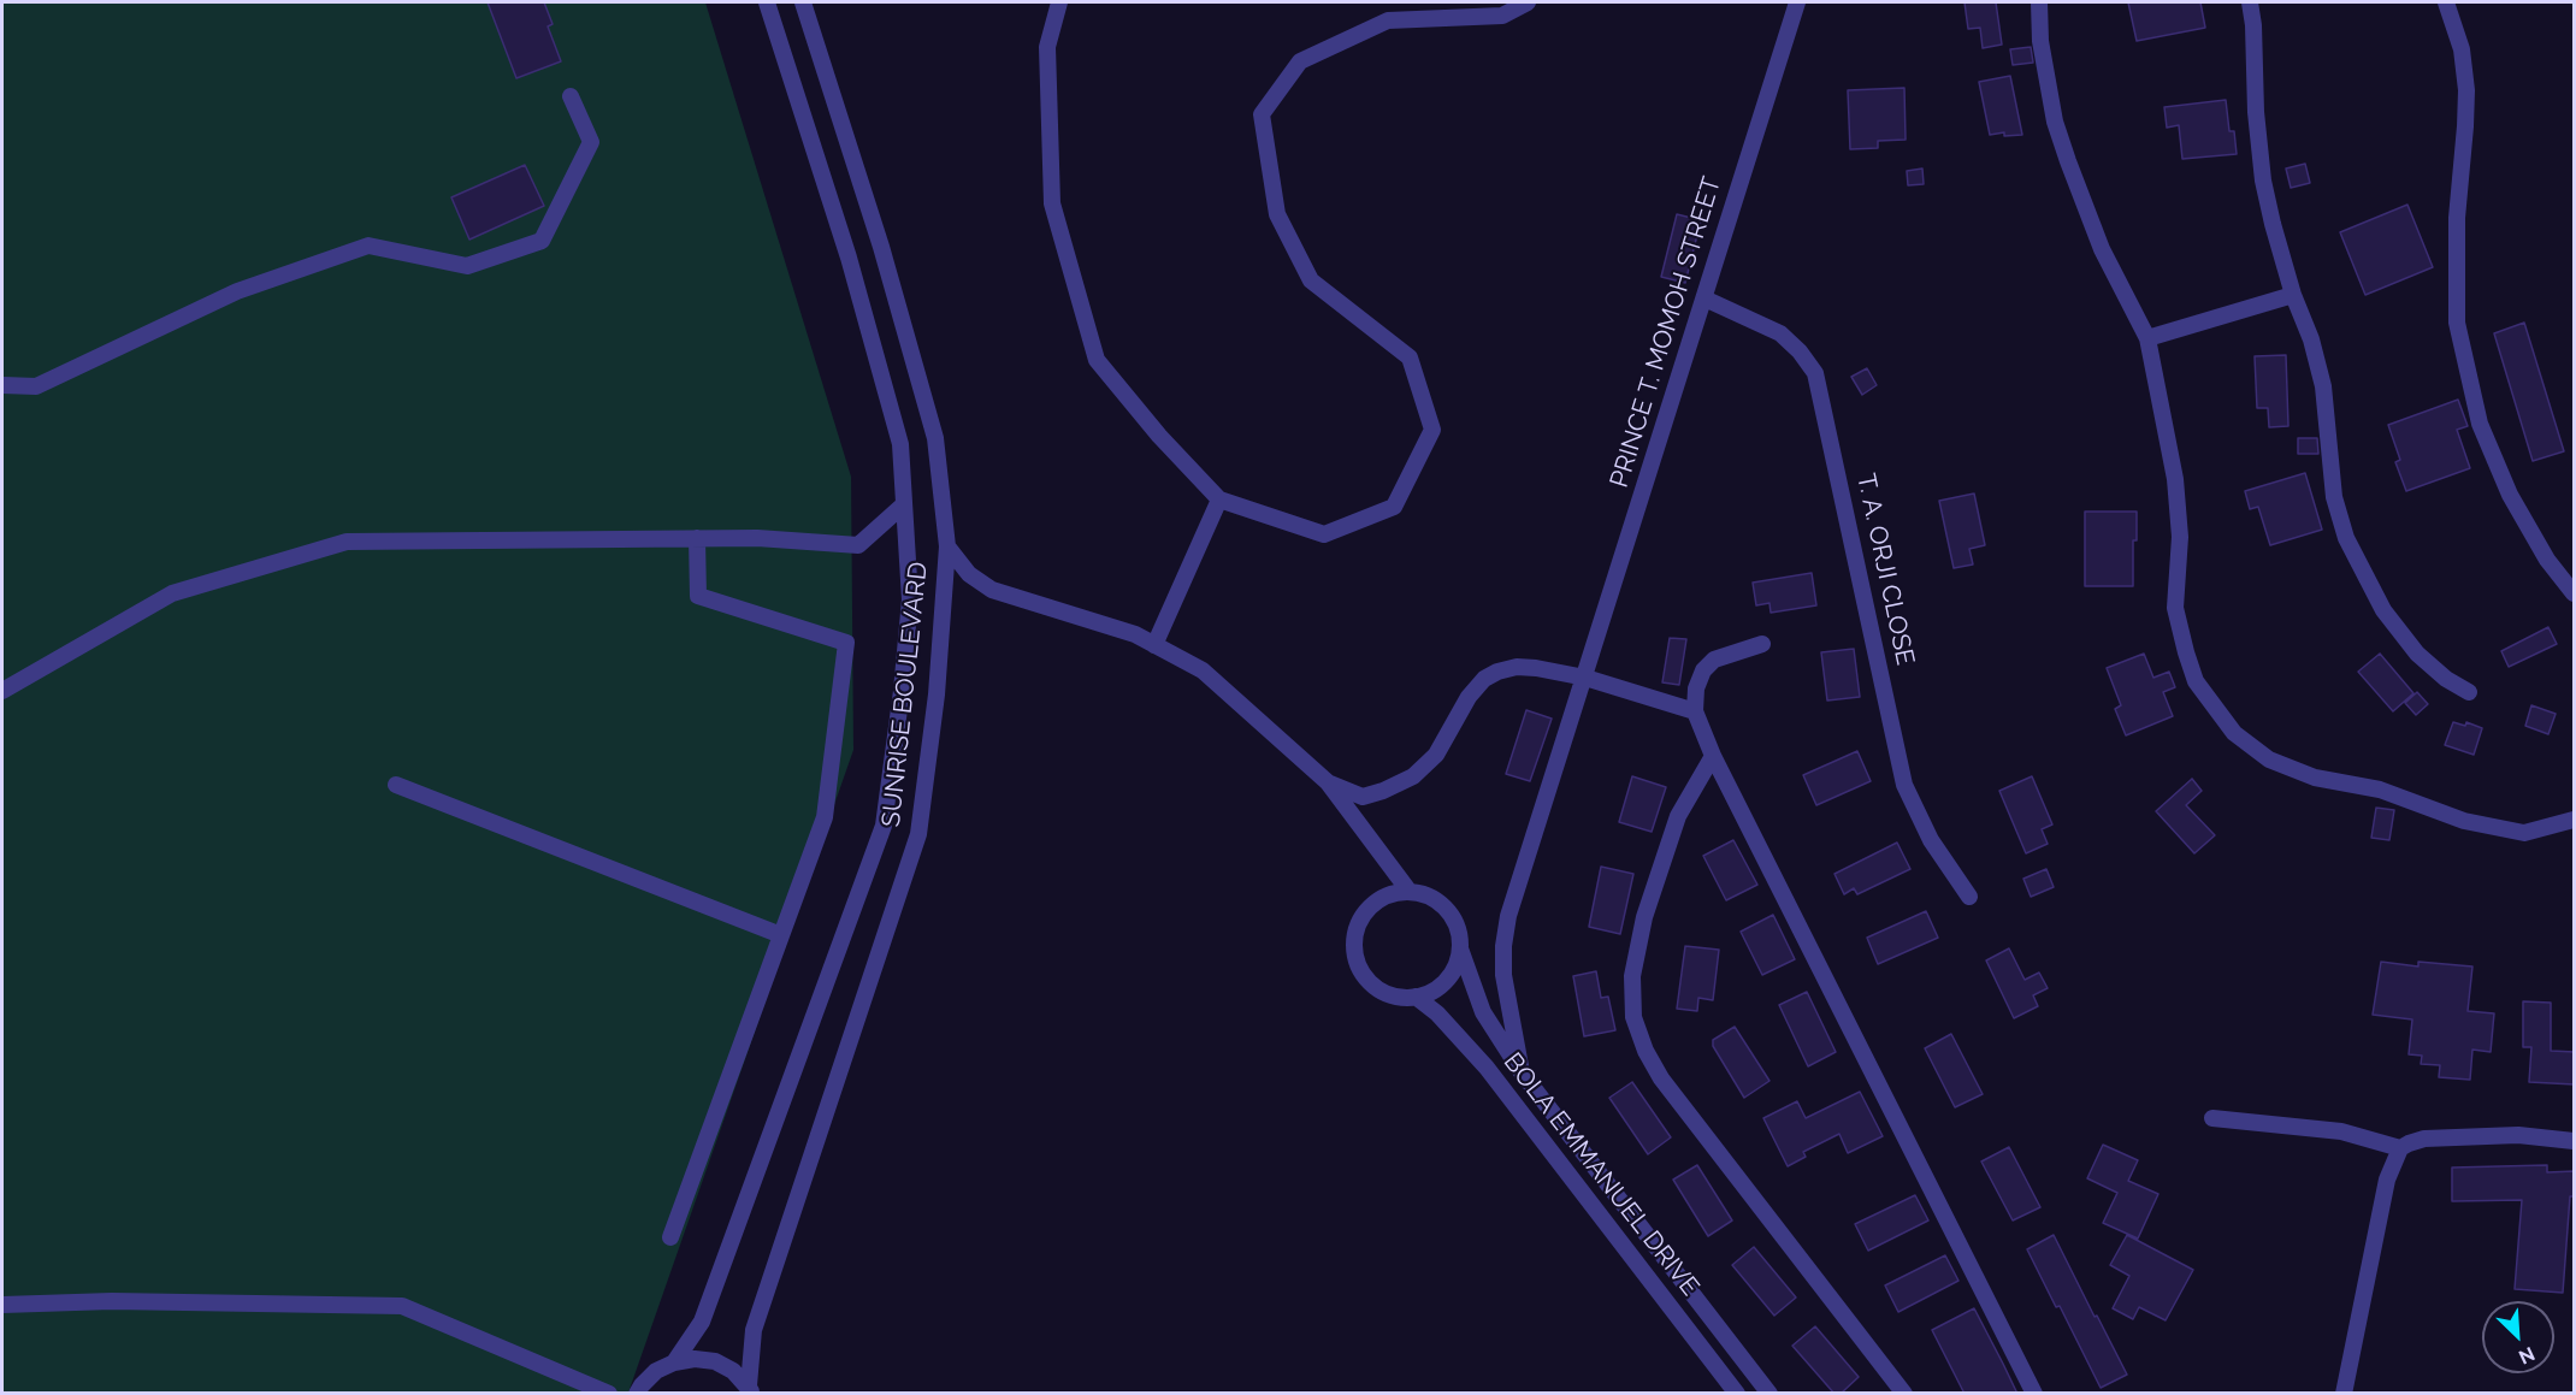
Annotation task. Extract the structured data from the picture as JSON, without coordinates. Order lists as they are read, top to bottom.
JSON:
{
  "streets": {
    "street": [
      "PRINCE T. MOMOH STREET",
      "T. A. ORJI CLOSE",
      "SUNRISE BOULEVARD",
      "BOLA EMMANUEL DRIVE"
    ]
  },
  "crossings": [
    ["PRINCE T. MOMOH STREET", "T. A. ORJI CLOSE"],
    ["PRINCE T. MOMOH STREET", "BOLA EMMANUEL DRIVE"]
  ],
  "north": "bottom right"
}
